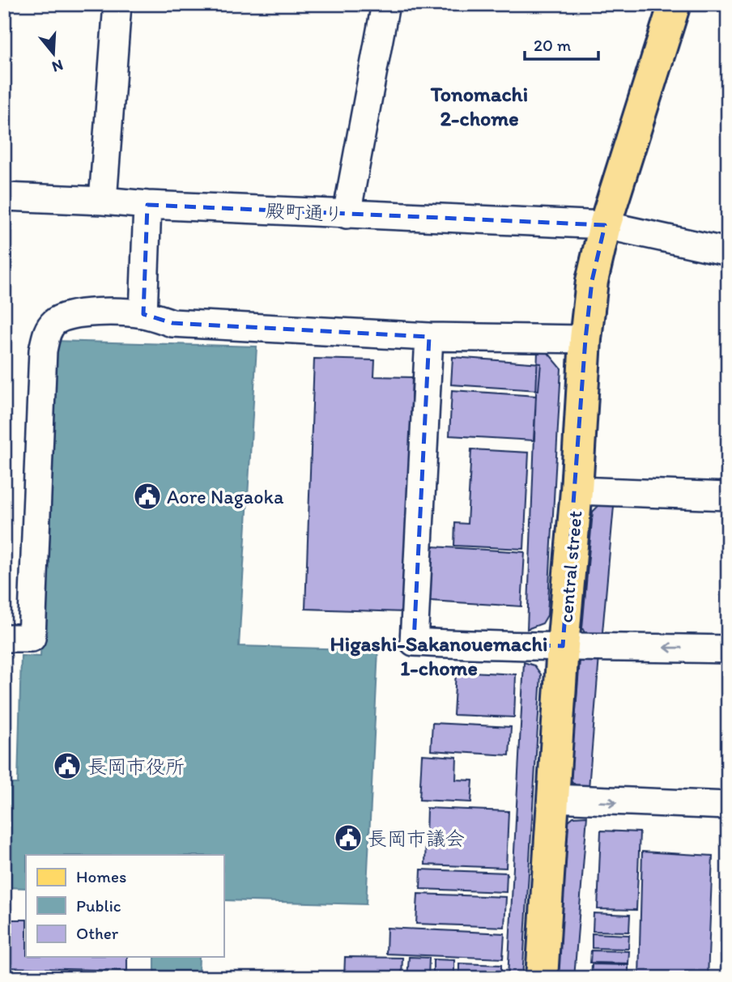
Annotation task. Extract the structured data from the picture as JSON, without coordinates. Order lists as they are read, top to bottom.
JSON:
{
  "streets": {
    "highway": ["central street"],
    "street": ["殿町通り"]
  },
  "crossings": [
    ["殿町通り", "central street"]
  ],
  "districts": ["Tonomachi 2-chome", "Higashi-Sakanouemachi 1-chome"],
  "places": {
    "public building": ["Aore Nagaoka", "長岡市役所", "長岡市議会"]
  },
  "legend": ["Homes", "Public", "Other"],
  "scale_bar": "20 m",
  "north": "bottom"
}
